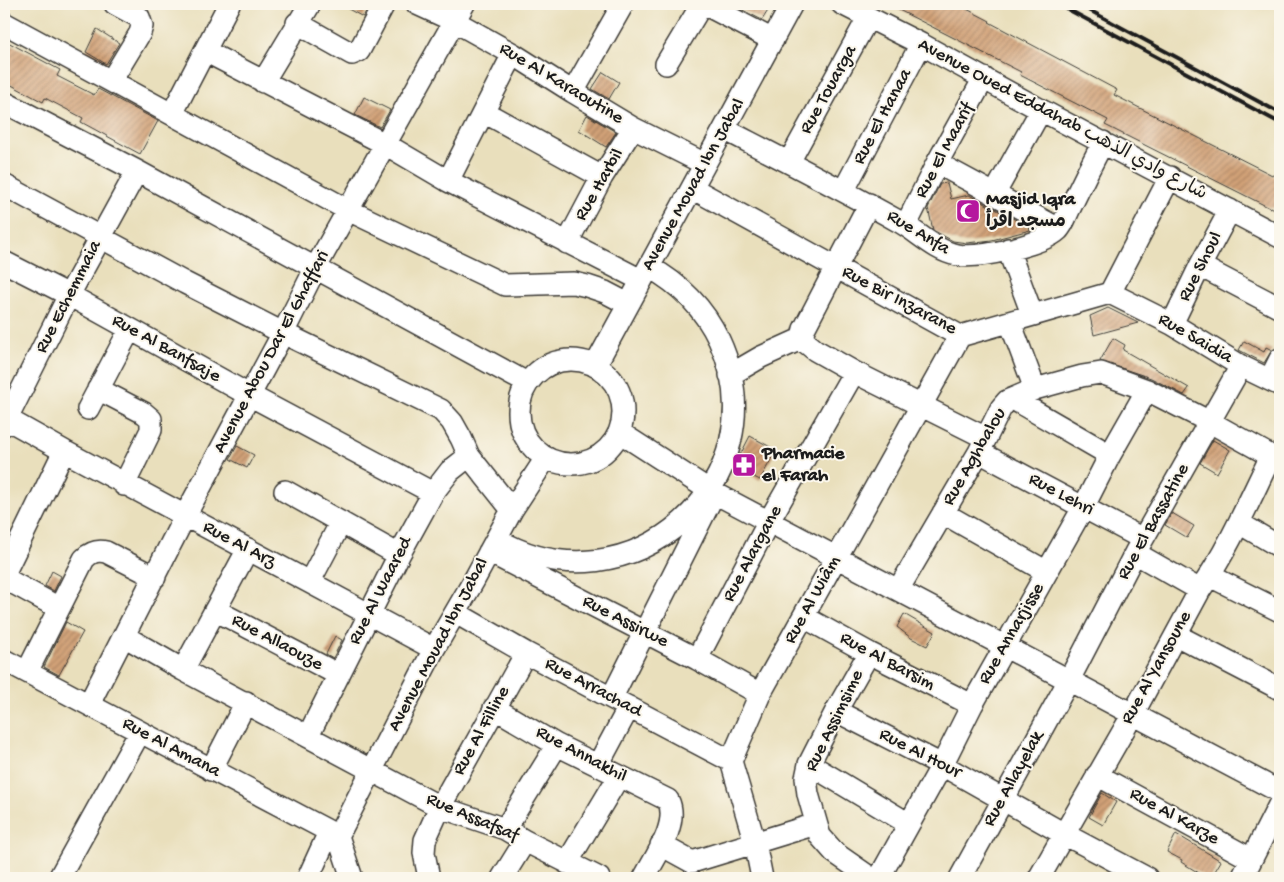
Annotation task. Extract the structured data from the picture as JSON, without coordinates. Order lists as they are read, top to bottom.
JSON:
{
  "streets": {
    "street": [
      "Rue Al Karaoutine",
      "Rue Touarga",
      "Rue El Hanaa",
      "Avenue Oued Eddahab شارع وادي الذهب",
      "Rue El Maarif",
      "Rue Harbil",
      "Avenue Mouad Ibn Jabal",
      "Rue Anfa",
      "Rue Shoul",
      "Rue Echemmaia",
      "Rue Bir Inzarane",
      "Rue Saidia",
      "Rue Al Banfsaje",
      "Avenue Abou Dar El Ghaffari",
      "Rue Aghbalou",
      "Rue Lehri",
      "Rue El Bassatine",
      "Rue Al Arz",
      "Rue Alargane",
      "Rue Al Waared",
      "Rue Al Wiâm",
      "Rue Assirwe",
      "Rue Annarjisse",
      "Rue Allaouze",
      "Rue Al Barsim",
      "Rue Al Yansoune",
      "Rue Arrachad",
      "Rue Assimsime",
      "Rue Al Filline",
      "Rue Al Amana",
      "Rue Al Hour",
      "Rue Annakhil",
      "Rue Allayelak",
      "Rue Al Karze",
      "Rue Assafsaf"
    ]
  },
  "crossings": [
    ["Rue Al Karaoutine", "Rue Harbil"],
    ["Rue Al Karaoutine", "Avenue Mouad Ibn Jabal"],
    ["Rue Al Karaoutine", "Avenue Abou Dar El Ghaffari"],
    ["Rue Touarga", "Avenue Oued Eddahab شارع وادي الذهب"],
    ["Rue Touarga", "Rue Anfa"],
    ["Rue El Hanaa", "Avenue Oued Eddahab شارع وادي الذهب"],
    ["Rue El Hanaa", "Rue Anfa"],
    ["Avenue Oued Eddahab شارع وادي الذهب", "Rue El Maarif"],
    ["Avenue Oued Eddahab شارع وادي الذهب", "Rue Shoul"],
    ["Rue El Maarif", "Rue Anfa"],
    ["Avenue Mouad Ibn Jabal", "Rue Anfa"],
    ["Avenue Mouad Ibn Jabal", "Rue Bir Inzarane"],
    ["Avenue Mouad Ibn Jabal", "Rue Al Arz"],
    ["Avenue Mouad Ibn Jabal", "Rue Assirwe"],
    ["Avenue Mouad Ibn Jabal", "Rue Arrachad"],
    ["Avenue Mouad Ibn Jabal", "Rue Al Amana"],
    ["Avenue Mouad Ibn Jabal", "Rue Assafsaf"],
    ["Rue Shoul", "Rue Saidia"],
    ["Rue Echemmaia", "Rue Al Banfsaje"],
    ["Rue Echemmaia", "Rue Al Arz"],
    ["Rue Bir Inzarane", "Rue Saidia"],
    ["Rue Bir Inzarane", "Rue Al Wiâm"],
    ["Rue Saidia", "Rue El Bassatine"],
    ["Rue Al Banfsaje", "Avenue Abou Dar El Ghaffari"],
    ["Rue Al Banfsaje", "Rue Al Waared"],
    ["Avenue Abou Dar El Ghaffari", "Rue Al Arz"],
    ["Avenue Abou Dar El Ghaffari", "Rue Al Amana"],
    ["Rue Aghbalou", "Rue Lehri"],
    ["Rue Aghbalou", "Rue El Bassatine"],
    ["Rue Aghbalou", "Rue Annarjisse"],
    ["Rue Aghbalou", "Rue Al Yansoune"],
    ["Rue Lehri", "Rue El Bassatine"],
    ["Rue Lehri", "Rue Alargane"],
    ["Rue Lehri", "Rue Al Wiâm"],
    ["Rue Lehri", "Rue Annarjisse"],
    ["Rue Lehri", "Rue Al Yansoune"],
    ["Rue El Bassatine", "Rue Allayelak"],
    ["Rue Al Arz", "Rue Al Waared"],
    ["Rue Alargane", "Rue Assirwe"],
    ["Rue Al Waared", "Rue Allaouze"],
    ["Rue Al Wiâm", "Rue Assirwe"],
    ["Rue Al Wiâm", "Rue Al Barsim"],
    ["Rue Al Wiâm", "Rue Arrachad"],
    ["Rue Annarjisse", "Rue Al Barsim"],
    ["Rue Annarjisse", "Rue Al Hour"],
    ["Rue Al Barsim", "Rue Assimsime"],
    ["Rue Al Yansoune", "Rue Al Hour"],
    ["Rue Al Yansoune", "Rue Al Karze"],
    ["Rue Arrachad", "Rue Al Filline"],
    ["Rue Assimsime", "Rue Al Hour"],
    ["Rue Al Filline", "Rue Annakhil"],
    ["Rue Al Filline", "Rue Assafsaf"],
    ["Rue Al Hour", "Rue Allayelak"]
  ],
  "places": {
    "mosque": ["Masjid Iqra مسجد اقرأ"],
    "pharmacy": ["Pharmacie el Farah"]
  }
}
